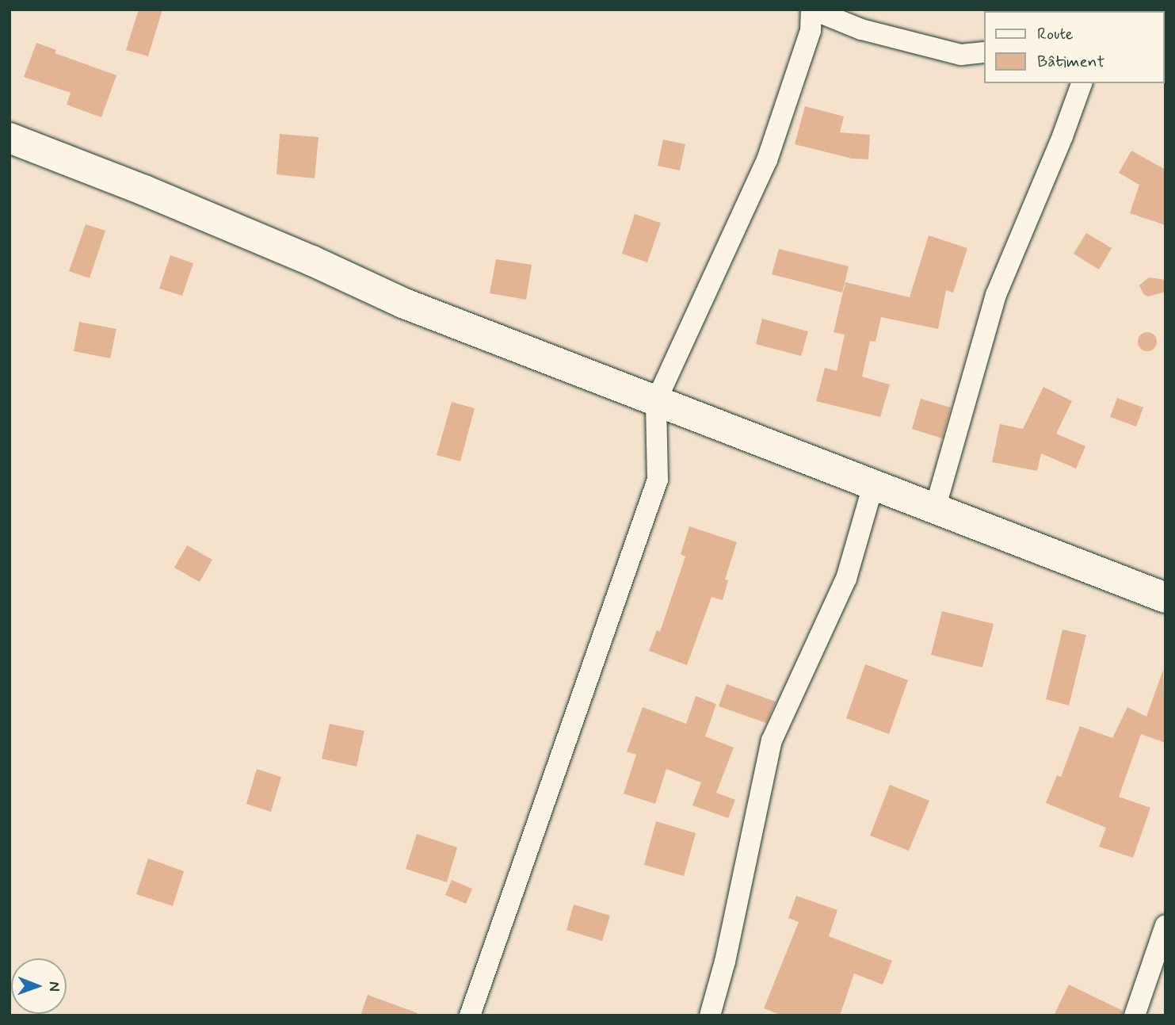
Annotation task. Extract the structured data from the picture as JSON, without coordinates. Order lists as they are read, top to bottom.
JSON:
{
  "legend": ["Route", "Bâtiment"],
  "north": "right"
}
